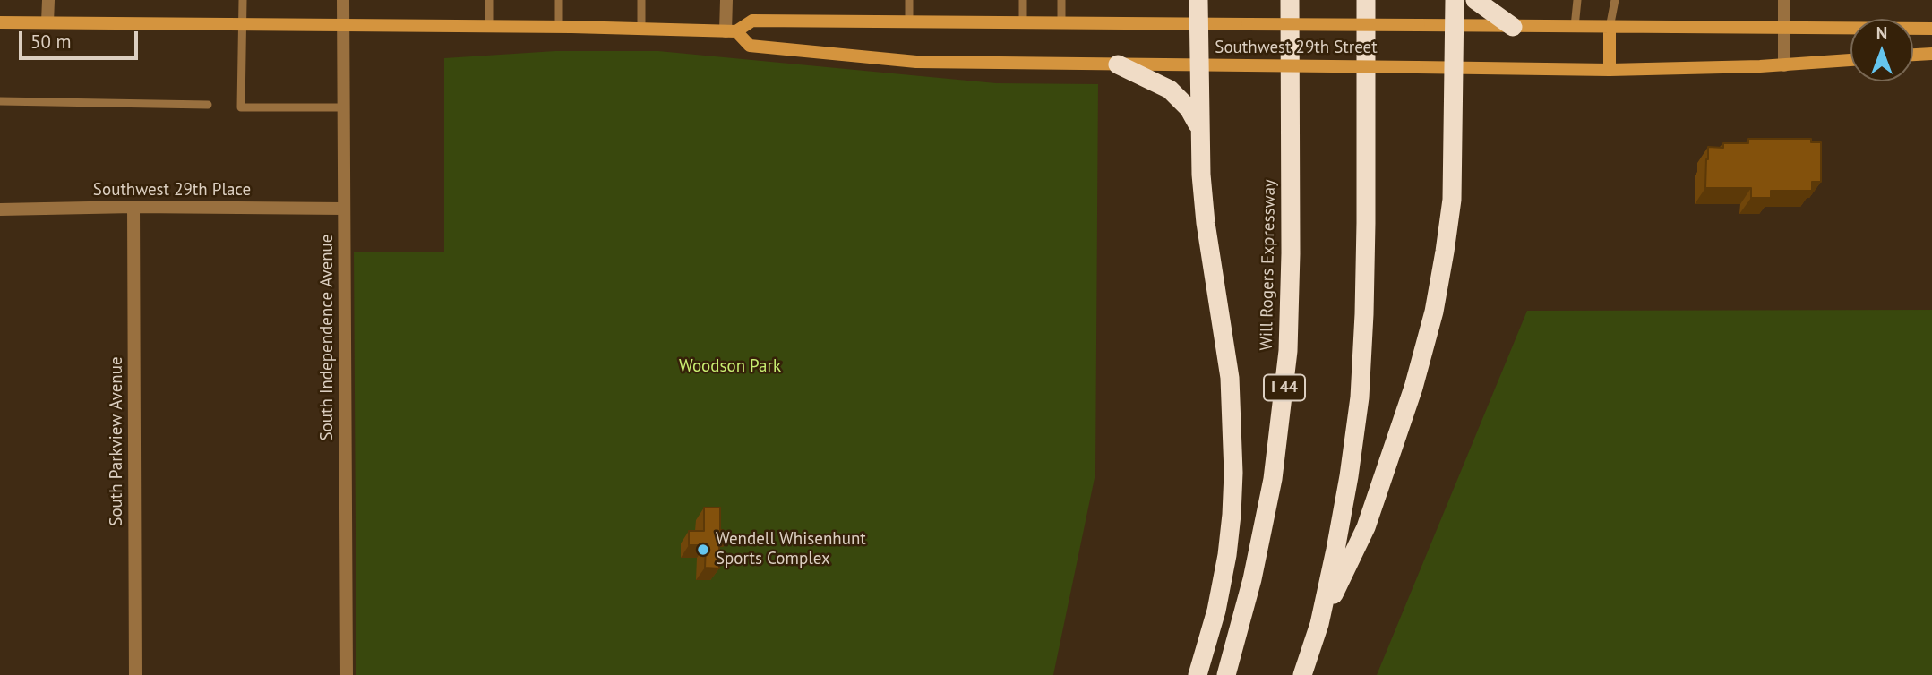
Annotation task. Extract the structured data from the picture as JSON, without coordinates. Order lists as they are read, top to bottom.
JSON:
{
  "streets": {
    "highway": ["Will Rogers Expressway", "I 44"],
    "main road": ["Southwest 29th Street"],
    "street": ["Southwest 29th Place", "South Independence Avenue", "South Parkview Avenue"]
  },
  "crossings": [
    ["Southwest 29th Street", "South Independence Avenue"],
    ["Southwest 29th Place", "South Independence Avenue"],
    ["Southwest 29th Place", "South Parkview Avenue"]
  ],
  "parks": ["Woodson Park"],
  "places": ["Wendell Whisenhunt Sports Complex"],
  "scale_bar": "50 m",
  "north": "top"
}
